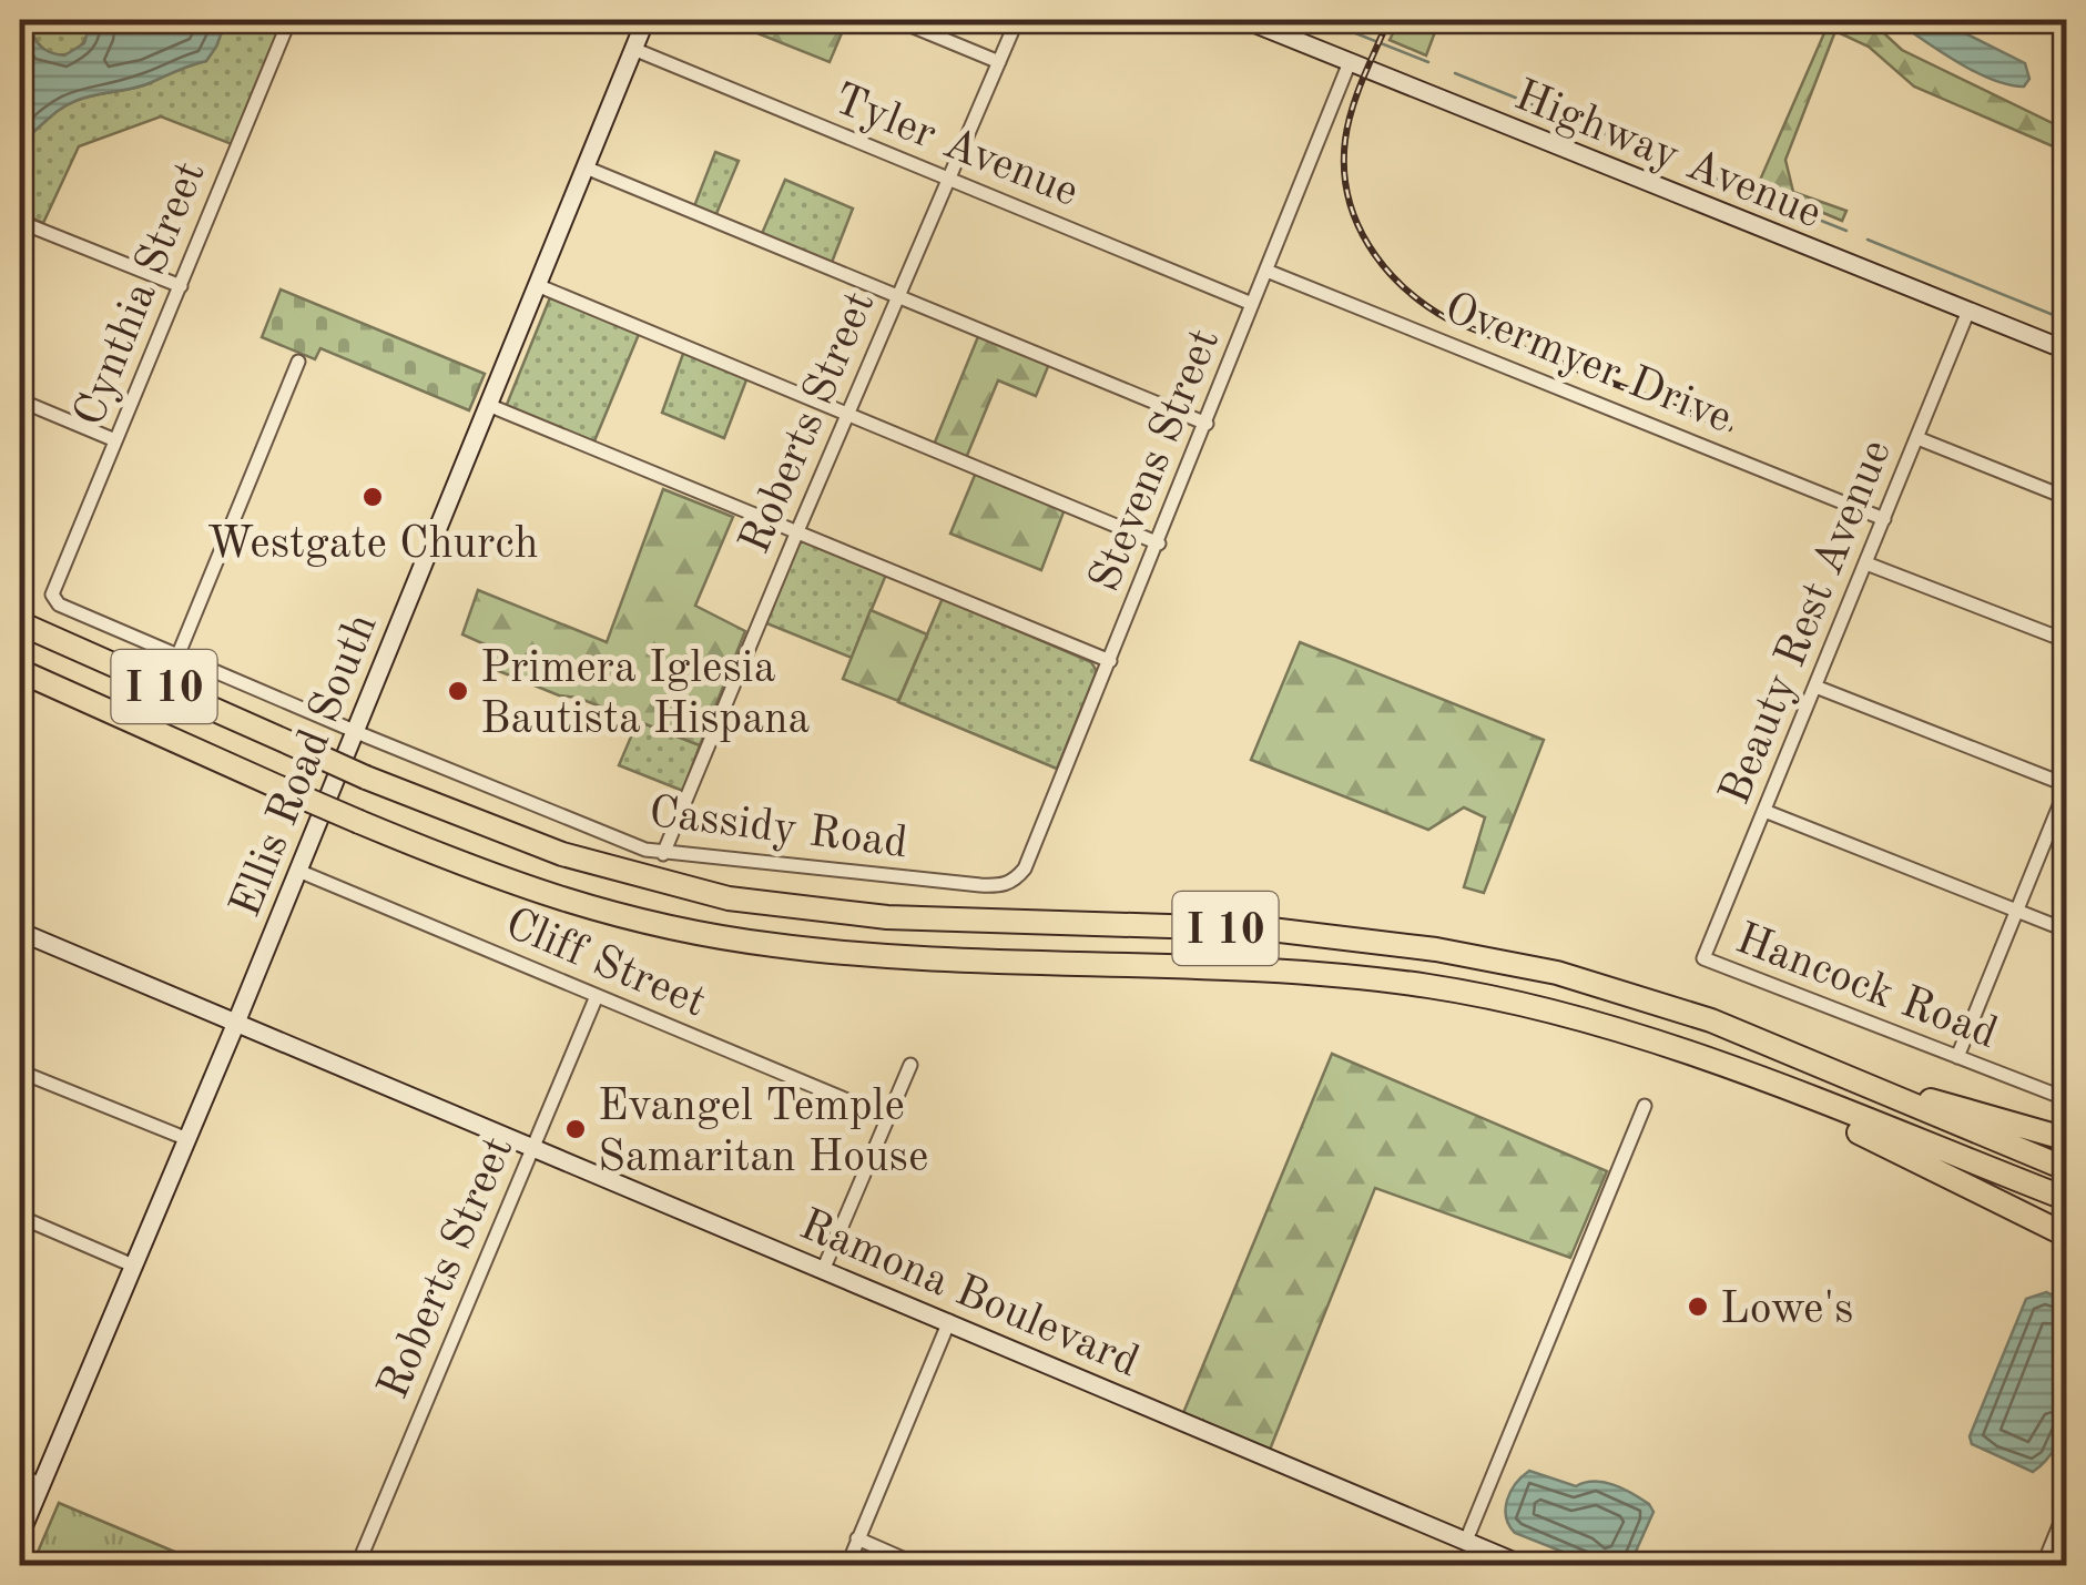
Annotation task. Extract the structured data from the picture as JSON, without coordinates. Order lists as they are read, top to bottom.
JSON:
{
  "streets": {
    "highway": ["I 10"],
    "street": [
      "Tyler Avenue",
      "Highway Avenue",
      "Cynthia Street",
      "Overmyer Drive",
      "Roberts Street",
      "Stevens Street",
      "Beauty Rest Avenue",
      "Ellis Road South",
      "Cassidy Road",
      "Cliff Street",
      "Hancock Road",
      "Ramona Boulevard"
    ]
  },
  "crossings": [
    ["Tyler Avenue", "Roberts Street"],
    ["Tyler Avenue", "Stevens Street"],
    ["Tyler Avenue", "Ellis Road South"],
    ["Highway Avenue", "Stevens Street"],
    ["Highway Avenue", "Beauty Rest Avenue"],
    ["Cynthia Street", "Cassidy Road"],
    ["Overmyer Drive", "Stevens Street"],
    ["Overmyer Drive", "Beauty Rest Avenue"],
    ["Roberts Street", "Cassidy Road"],
    ["Roberts Street", "Cliff Street"],
    ["Roberts Street", "Ramona Boulevard"],
    ["Stevens Street", "Cassidy Road"],
    ["Beauty Rest Avenue", "Hancock Road"],
    ["Ellis Road South", "Cassidy Road"],
    ["Ellis Road South", "Cliff Street"],
    ["Ellis Road South", "Ramona Boulevard"]
  ],
  "places": [
    "Westgate Church",
    "Primera Iglesia Bautista Hispana",
    "Evangel Temple Samaritan House",
    "Lowe's"
  ]
}
